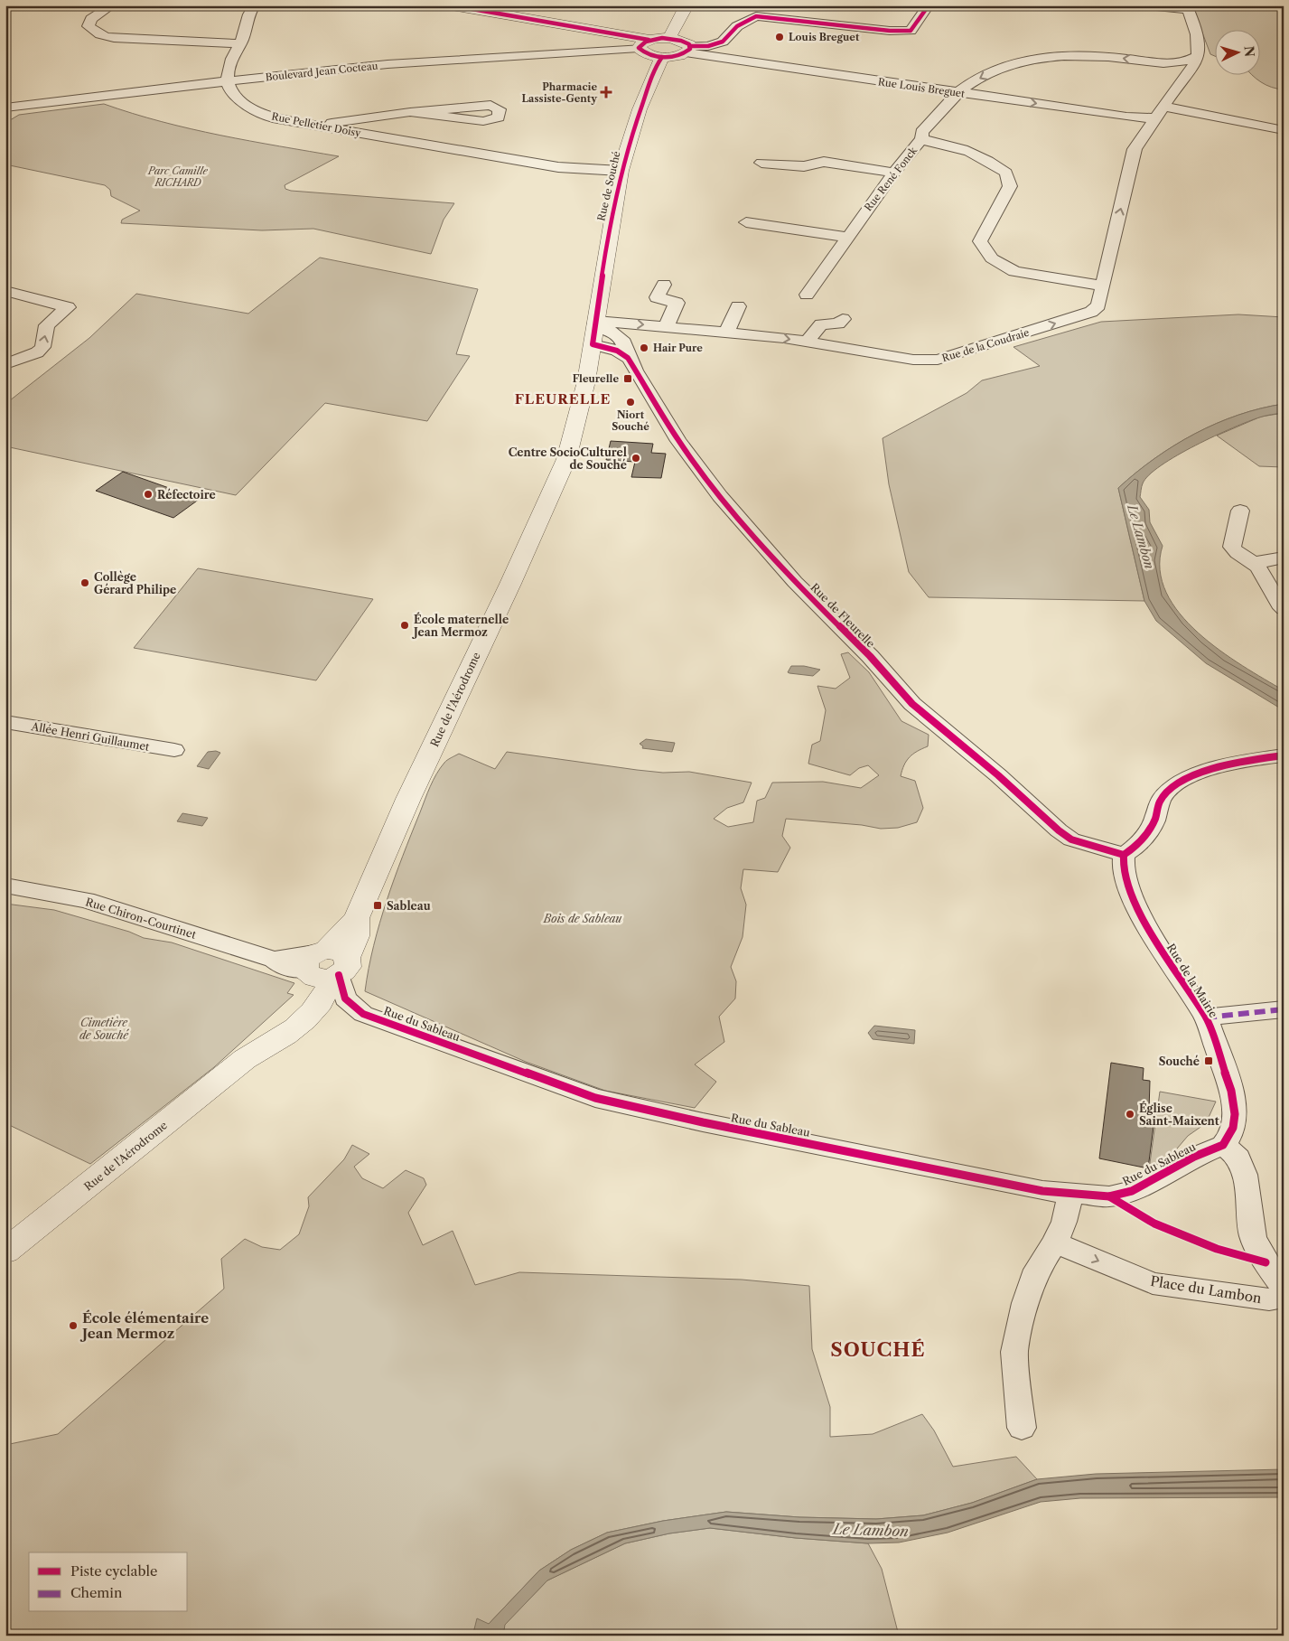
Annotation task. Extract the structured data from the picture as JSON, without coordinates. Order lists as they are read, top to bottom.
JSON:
{
  "streets": {
    "street": [
      "Boulevard Jean Cocteau",
      "Rue Louis Breguet",
      "Rue Pelletier Doisy",
      "Rue René Fonck",
      "Rue de Souché",
      "Rue de la Coudraie",
      "Rue de Fleurelle",
      "Rue de l'Aérodrome",
      "Allée Henri Guillaumet",
      "Rue Chiron-Courtinet",
      "Rue de la Mairie",
      "Rue du Sableau",
      "Place du Lambon"
    ]
  },
  "crossings": [
    ["Boulevard Jean Cocteau", "Rue Pelletier Doisy"],
    ["Rue Louis Breguet", "Rue René Fonck"],
    ["Rue Louis Breguet", "Rue de la Coudraie"],
    ["Rue Pelletier Doisy", "Rue de Souché"],
    ["Rue de Souché", "Rue de la Coudraie"],
    ["Rue de Souché", "Rue de Fleurelle"],
    ["Rue de Souché", "Rue de l'Aérodrome"],
    ["Rue de la Coudraie", "Rue de Fleurelle"],
    ["Rue de la Coudraie", "Rue de l'Aérodrome"],
    ["Rue de Fleurelle", "Rue de l'Aérodrome"],
    ["Rue de Fleurelle", "Rue de la Mairie"],
    ["Rue de l'Aérodrome", "Rue Chiron-Courtinet"],
    ["Rue de l'Aérodrome", "Rue du Sableau"],
    ["Rue Chiron-Courtinet", "Rue du Sableau"],
    ["Rue de la Mairie", "Rue du Sableau"]
  ],
  "one_way": ["Rue René Fonck", "Rue de la Coudraie", "Place du Lambon"],
  "districts": ["FLEURELLE", "SOUCHÉ"],
  "water": ["Le Lambon"],
  "parks": ["Parc Camille RICHARD", "Bois de Sableau", "Cimetière de Souché"],
  "places": {
    "other": [
      "Louis Breguet",
      "Hair Pure",
      "Niort Souché",
      "Centre SocioCulturel de Souché",
      "Réfectoire",
      "Collège Gérard Philipe",
      "École maternelle Jean Mermoz",
      "Église Saint-Maixent",
      "École élémentaire Jean Mermoz"
    ],
    "health": ["Pharmacie Lassiste-Genty"],
    "transit": ["Fleurelle", "Sableau", "Souché"]
  },
  "legend": ["Piste cyclable", "Chemin"],
  "north": "right"
}
